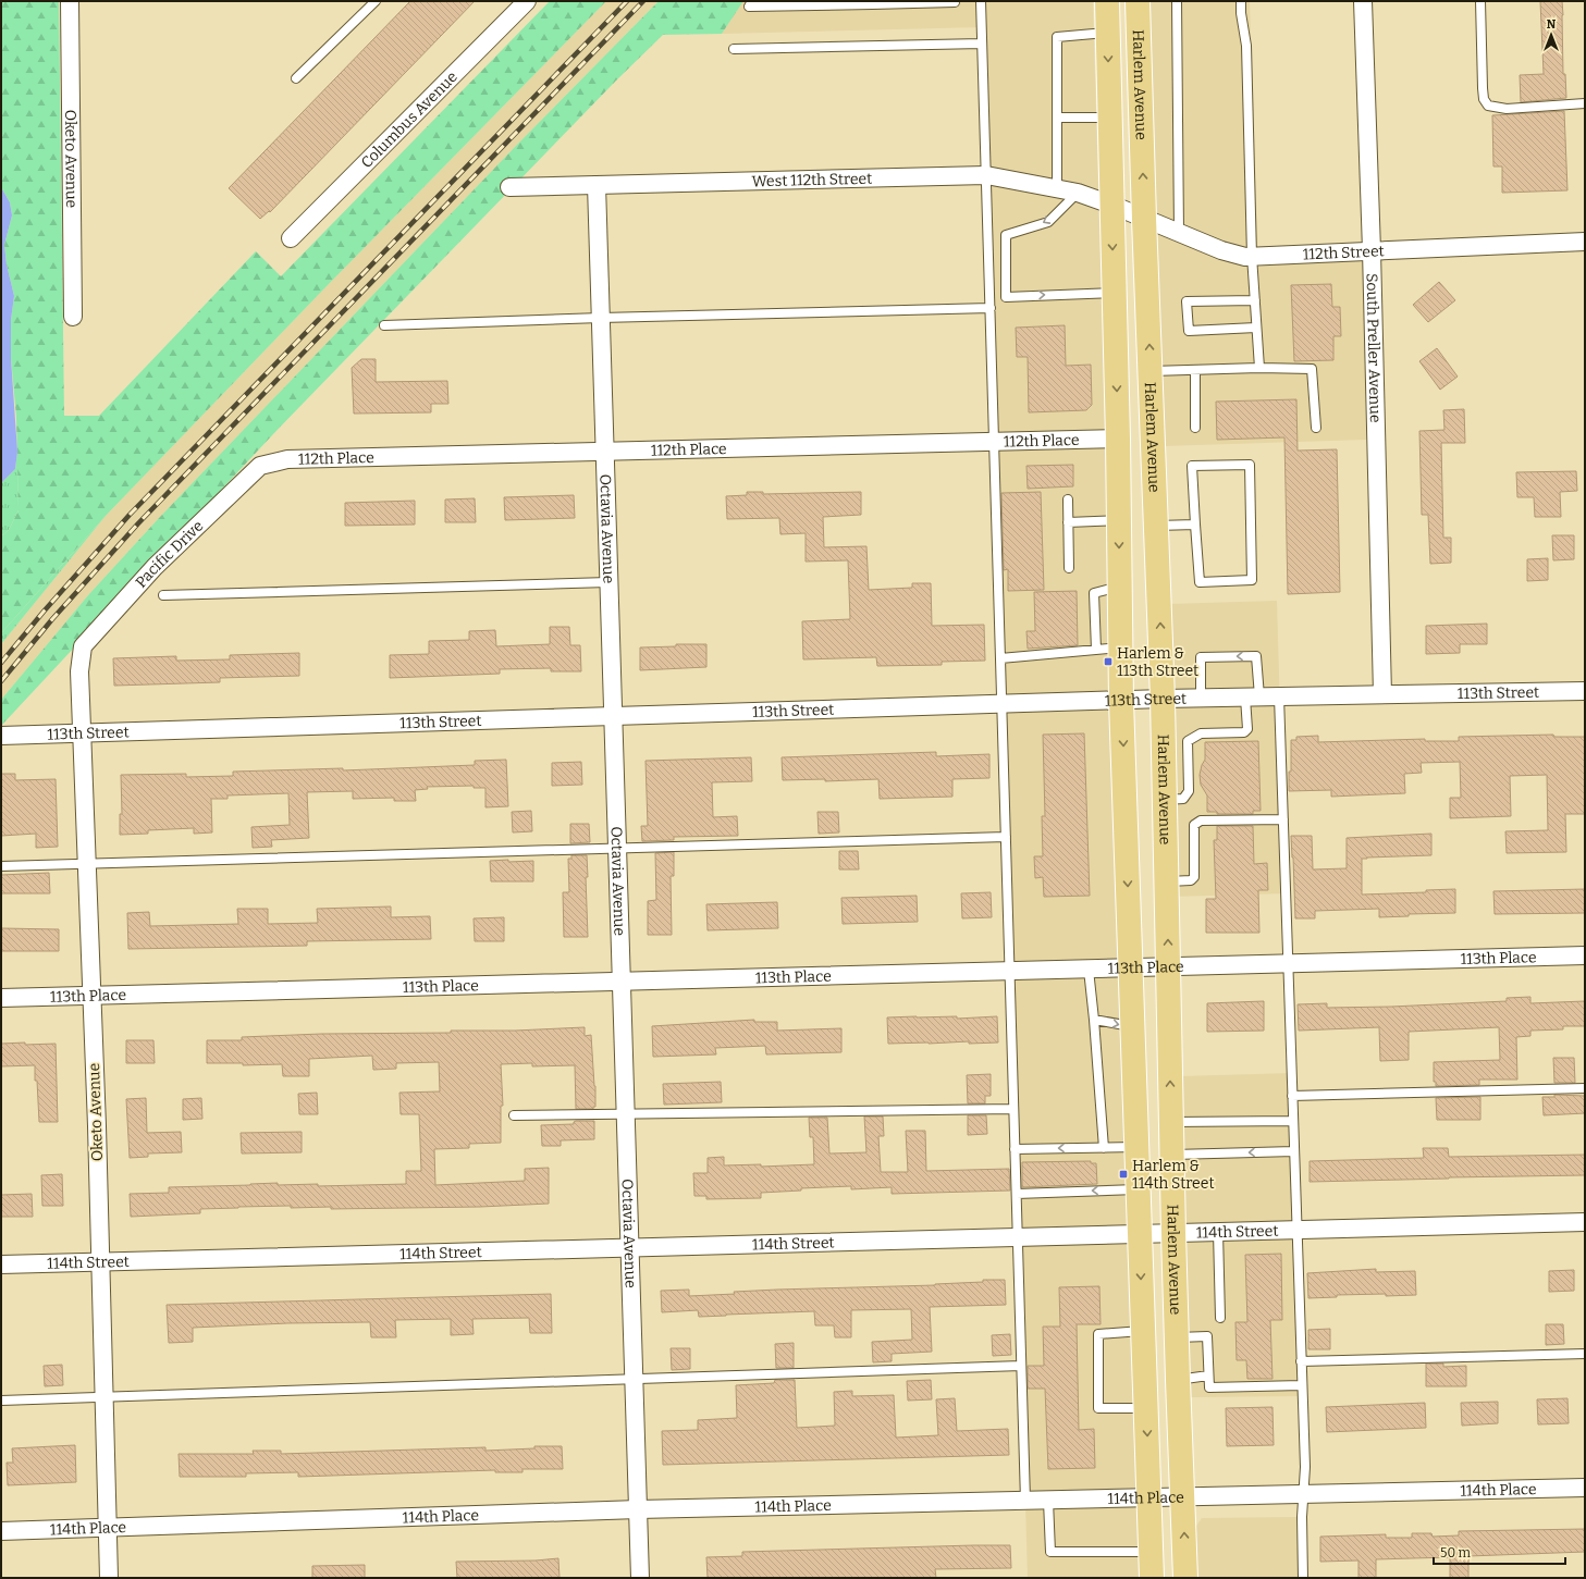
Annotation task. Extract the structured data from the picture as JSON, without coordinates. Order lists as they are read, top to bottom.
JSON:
{
  "streets": {
    "main road": ["Harlem Avenue"],
    "street": [
      "Columbus Avenue",
      "Oketo Avenue",
      "West 112th Street",
      "112th Street",
      "South Preller Avenue",
      "112th Place",
      "Octavia Avenue",
      "Pacific Drive",
      "113th Street",
      "113th Place",
      "114th Street",
      "114th Place"
    ]
  },
  "crossings": [
    ["Harlem Avenue", "West 112th Street"],
    ["Harlem Avenue", "112th Street"],
    ["Harlem Avenue", "112th Place"],
    ["Harlem Avenue", "113th Street"],
    ["Harlem Avenue", "113th Place"],
    ["Harlem Avenue", "114th Street"],
    ["Harlem Avenue", "114th Place"],
    ["Oketo Avenue", "Pacific Drive"],
    ["Oketo Avenue", "113th Street"],
    ["Oketo Avenue", "113th Place"],
    ["Oketo Avenue", "114th Street"],
    ["Oketo Avenue", "114th Place"],
    ["West 112th Street", "112th Street"],
    ["West 112th Street", "Octavia Avenue"],
    ["112th Street", "South Preller Avenue"],
    ["South Preller Avenue", "113th Street"],
    ["112th Place", "Octavia Avenue"],
    ["112th Place", "Pacific Drive"],
    ["Octavia Avenue", "113th Street"],
    ["Octavia Avenue", "113th Place"],
    ["Octavia Avenue", "114th Street"],
    ["Octavia Avenue", "114th Place"]
  ],
  "places": {
    "transit": ["Harlem & 113th Street", "Harlem & 114th Street"]
  },
  "scale_bar": "50 m",
  "north": "top"
}
